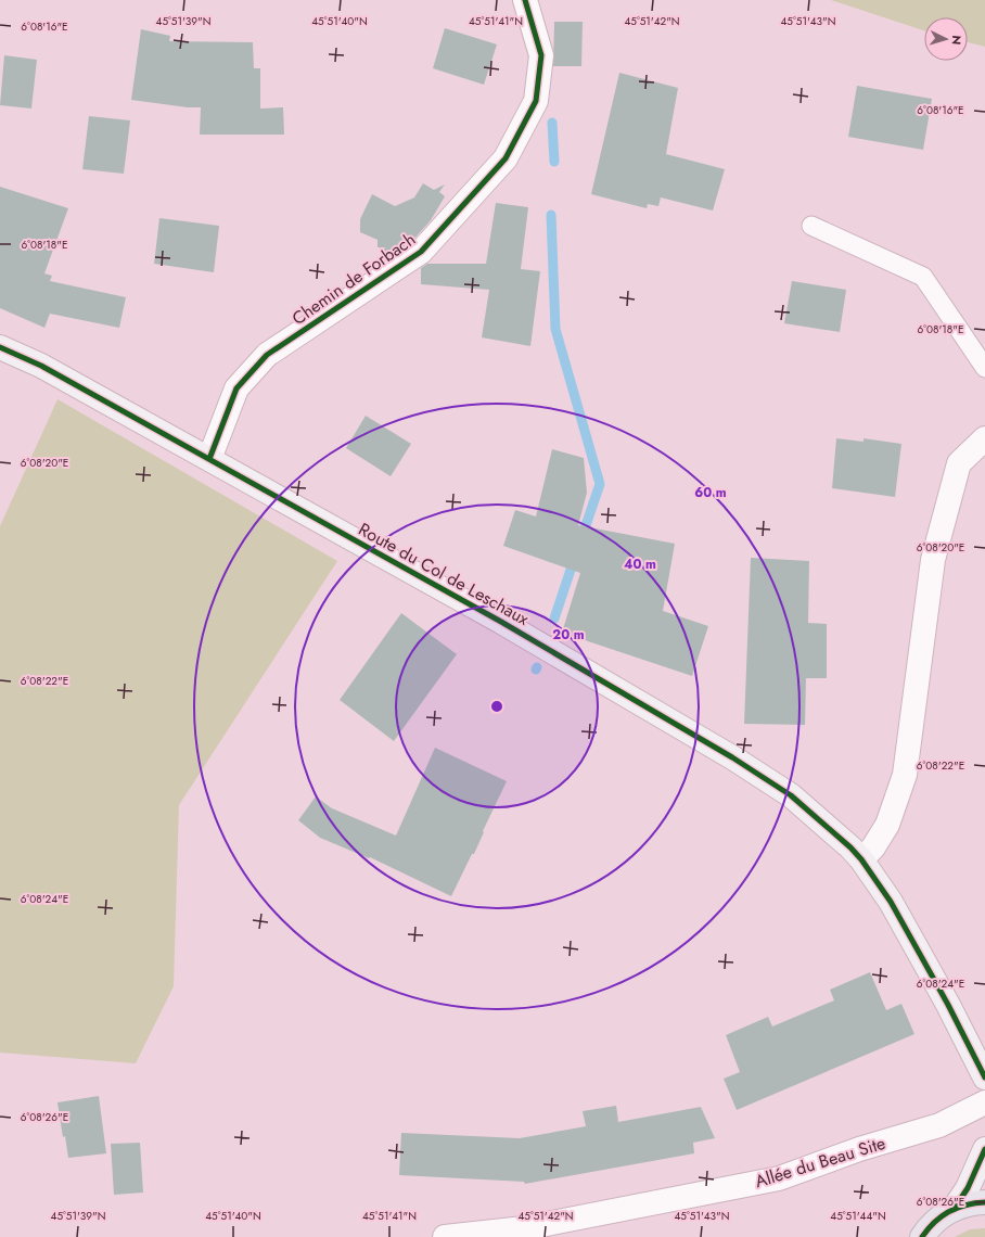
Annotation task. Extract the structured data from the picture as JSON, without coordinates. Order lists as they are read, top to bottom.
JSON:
{
  "streets": {
    "main road": ["Route du Col de Leschaux"],
    "street": ["Chemin de Forbach", "Allée du Beau Site"]
  },
  "crossings": [
    ["Chemin de Forbach", "Route du Col de Leschaux"]
  ],
  "north": "right",
  "coordinates": [
    "45°51'39\"N",
    "45°51'40\"N",
    "45°51'41\"N",
    "45°51'42\"N",
    "45°51'43\"N",
    "6°08'16\"E",
    "6°08'18\"E",
    "6°08'20\"E",
    "6°08'22\"E",
    "6°08'24\"E",
    "6°08'26\"E",
    "45°51'44\"N"
  ],
  "rings": ["60 m", "40 m", "20 m"]
}
